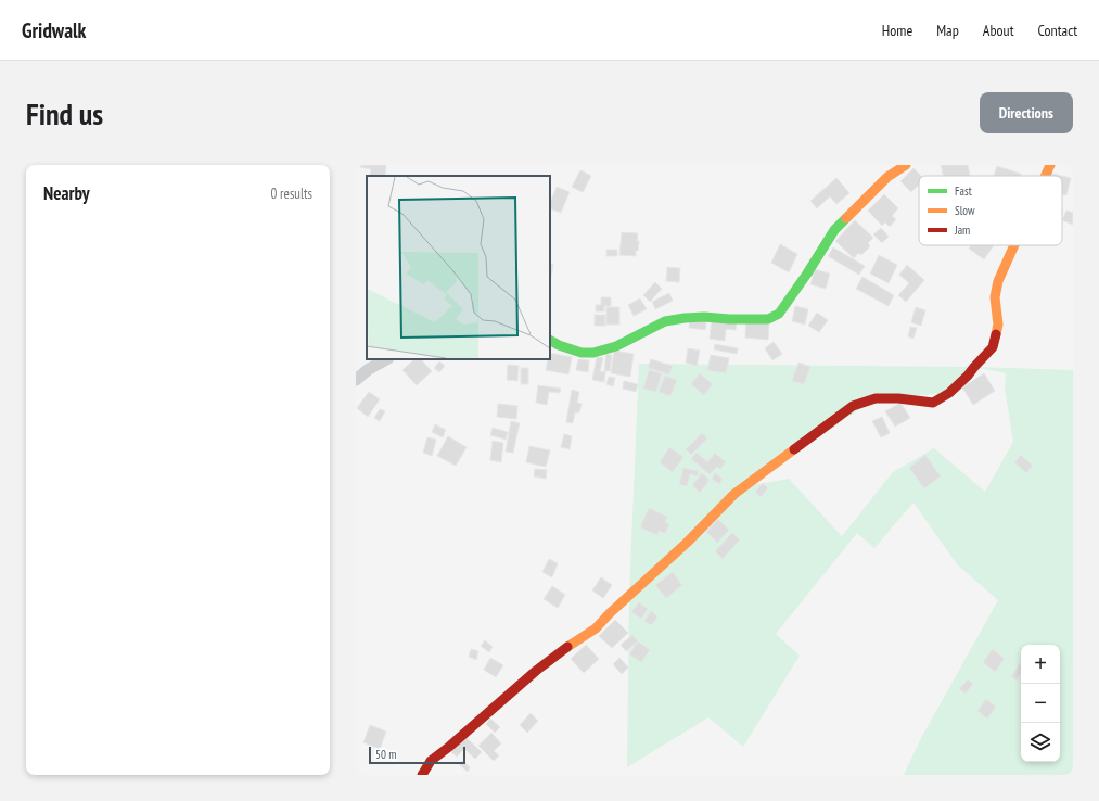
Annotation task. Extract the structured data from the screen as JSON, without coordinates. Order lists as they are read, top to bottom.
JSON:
{
  "legend": ["Fast", "Slow", "Jam"],
  "scale_bar": "50 m",
  "page": {
    "header": "Gridwalk",
    "nav": [
      "Home",
      "Map",
      "About",
      "Contact"
    ],
    "buttons": "Directions",
    "title": "Find us",
    "heading": ["Nearby", "0 results"],
    "map_buttons": ["+", "−"],
    "scale": "50 m"
  }
}
